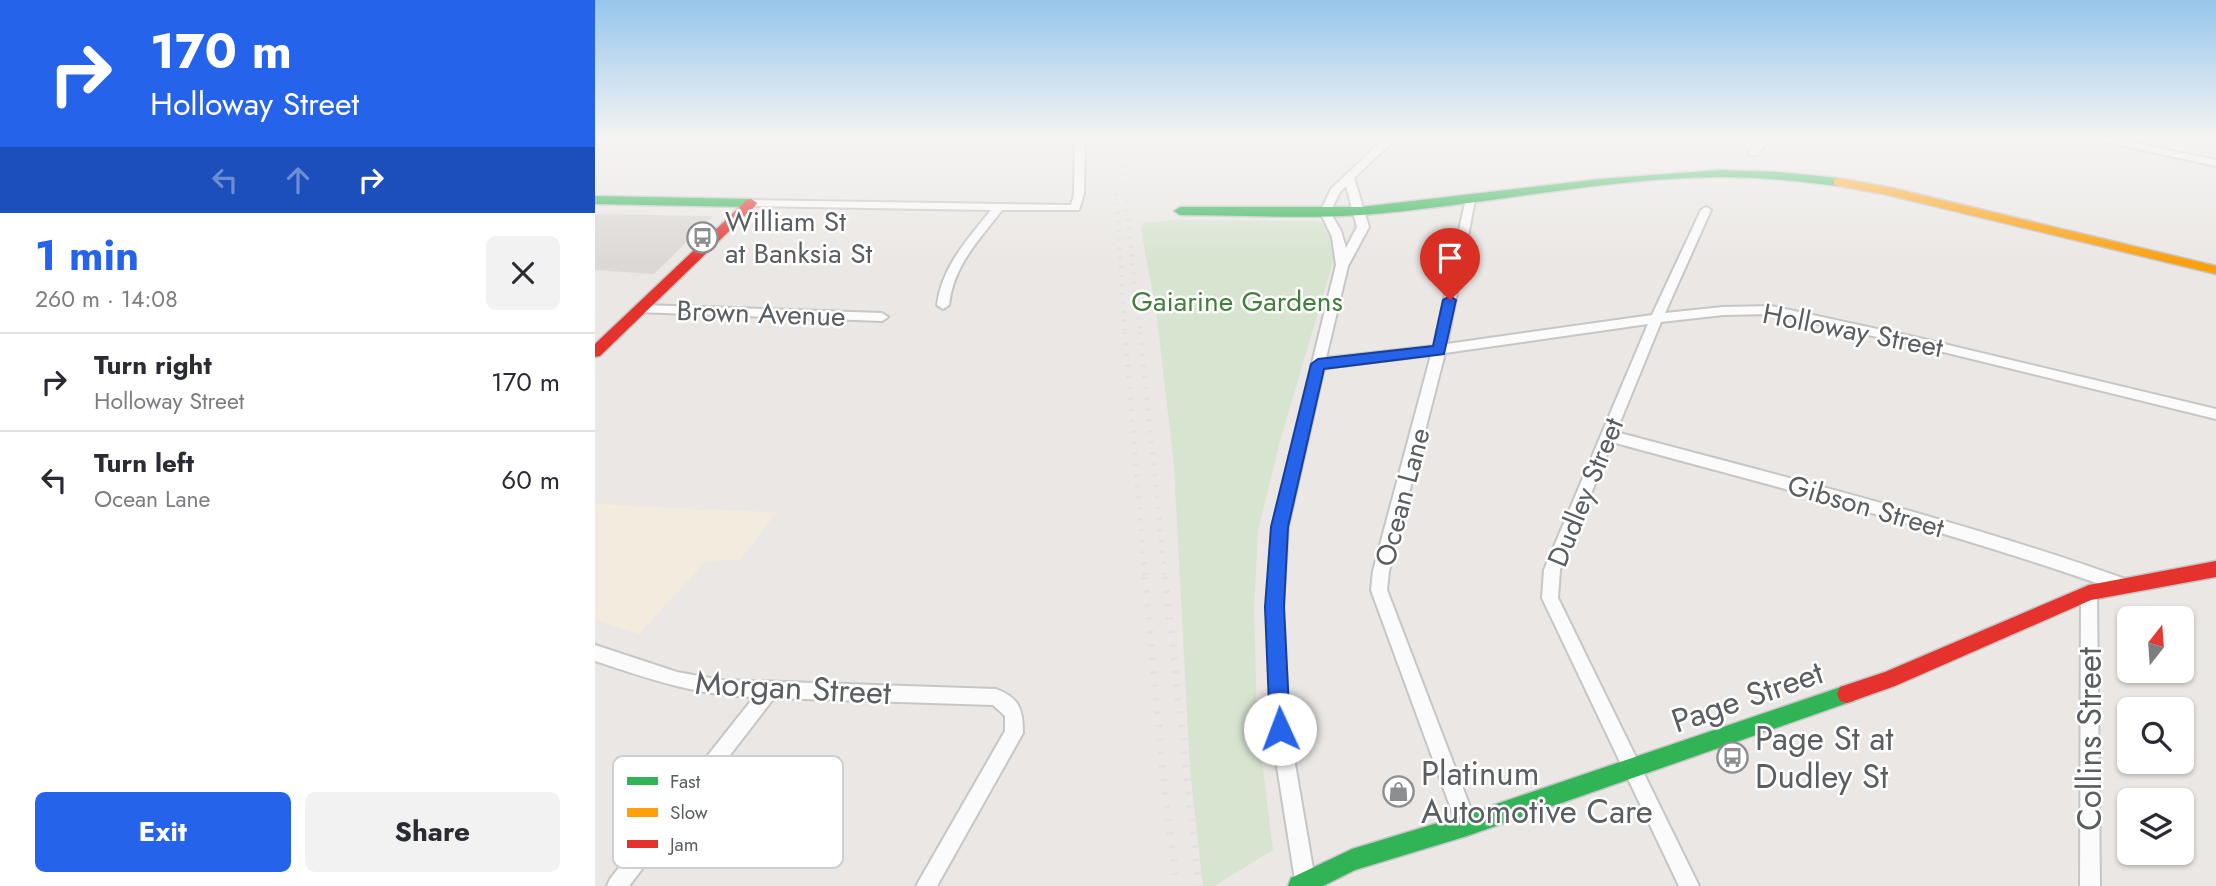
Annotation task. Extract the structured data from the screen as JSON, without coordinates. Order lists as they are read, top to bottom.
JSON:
{
  "streets": {
    "street": [
      "Brown Avenue",
      "Holloway Street",
      "Dudley Street",
      "Ocean Lane",
      "Gibson Street",
      "Morgan Street",
      "Page Street",
      "Collins Street"
    ]
  },
  "crossings": [
    ["Holloway Street", "Dudley Street"],
    ["Holloway Street", "Ocean Lane"],
    ["Dudley Street", "Gibson Street"],
    ["Dudley Street", "Page Street"],
    ["Ocean Lane", "Page Street"],
    ["Gibson Street", "Page Street"],
    ["Page Street", "Collins Street"]
  ],
  "parks": ["Gaiarine Gardens"],
  "places": {
    "bus stop": ["William St at Banksia St", "Page St at Dudley St"],
    "shop": ["Platinum Automotive Care"]
  },
  "legend": ["Fast", "Slow", "Jam"],
  "north": "top",
  "page": {
    "turn": ["170 m", "Holloway Street"],
    "heading": ["1 min", "260 m · 14:08"],
    "list": [
      {
        "name": "Turn right",
        "note": "Holloway Street",
        "value": "170 m"
      },
      {
        "name": "Turn left",
        "note": "Ocean Lane",
        "value": "60 m"
      }
    ],
    "buttons": ["Exit", "Share"]
  }
}
